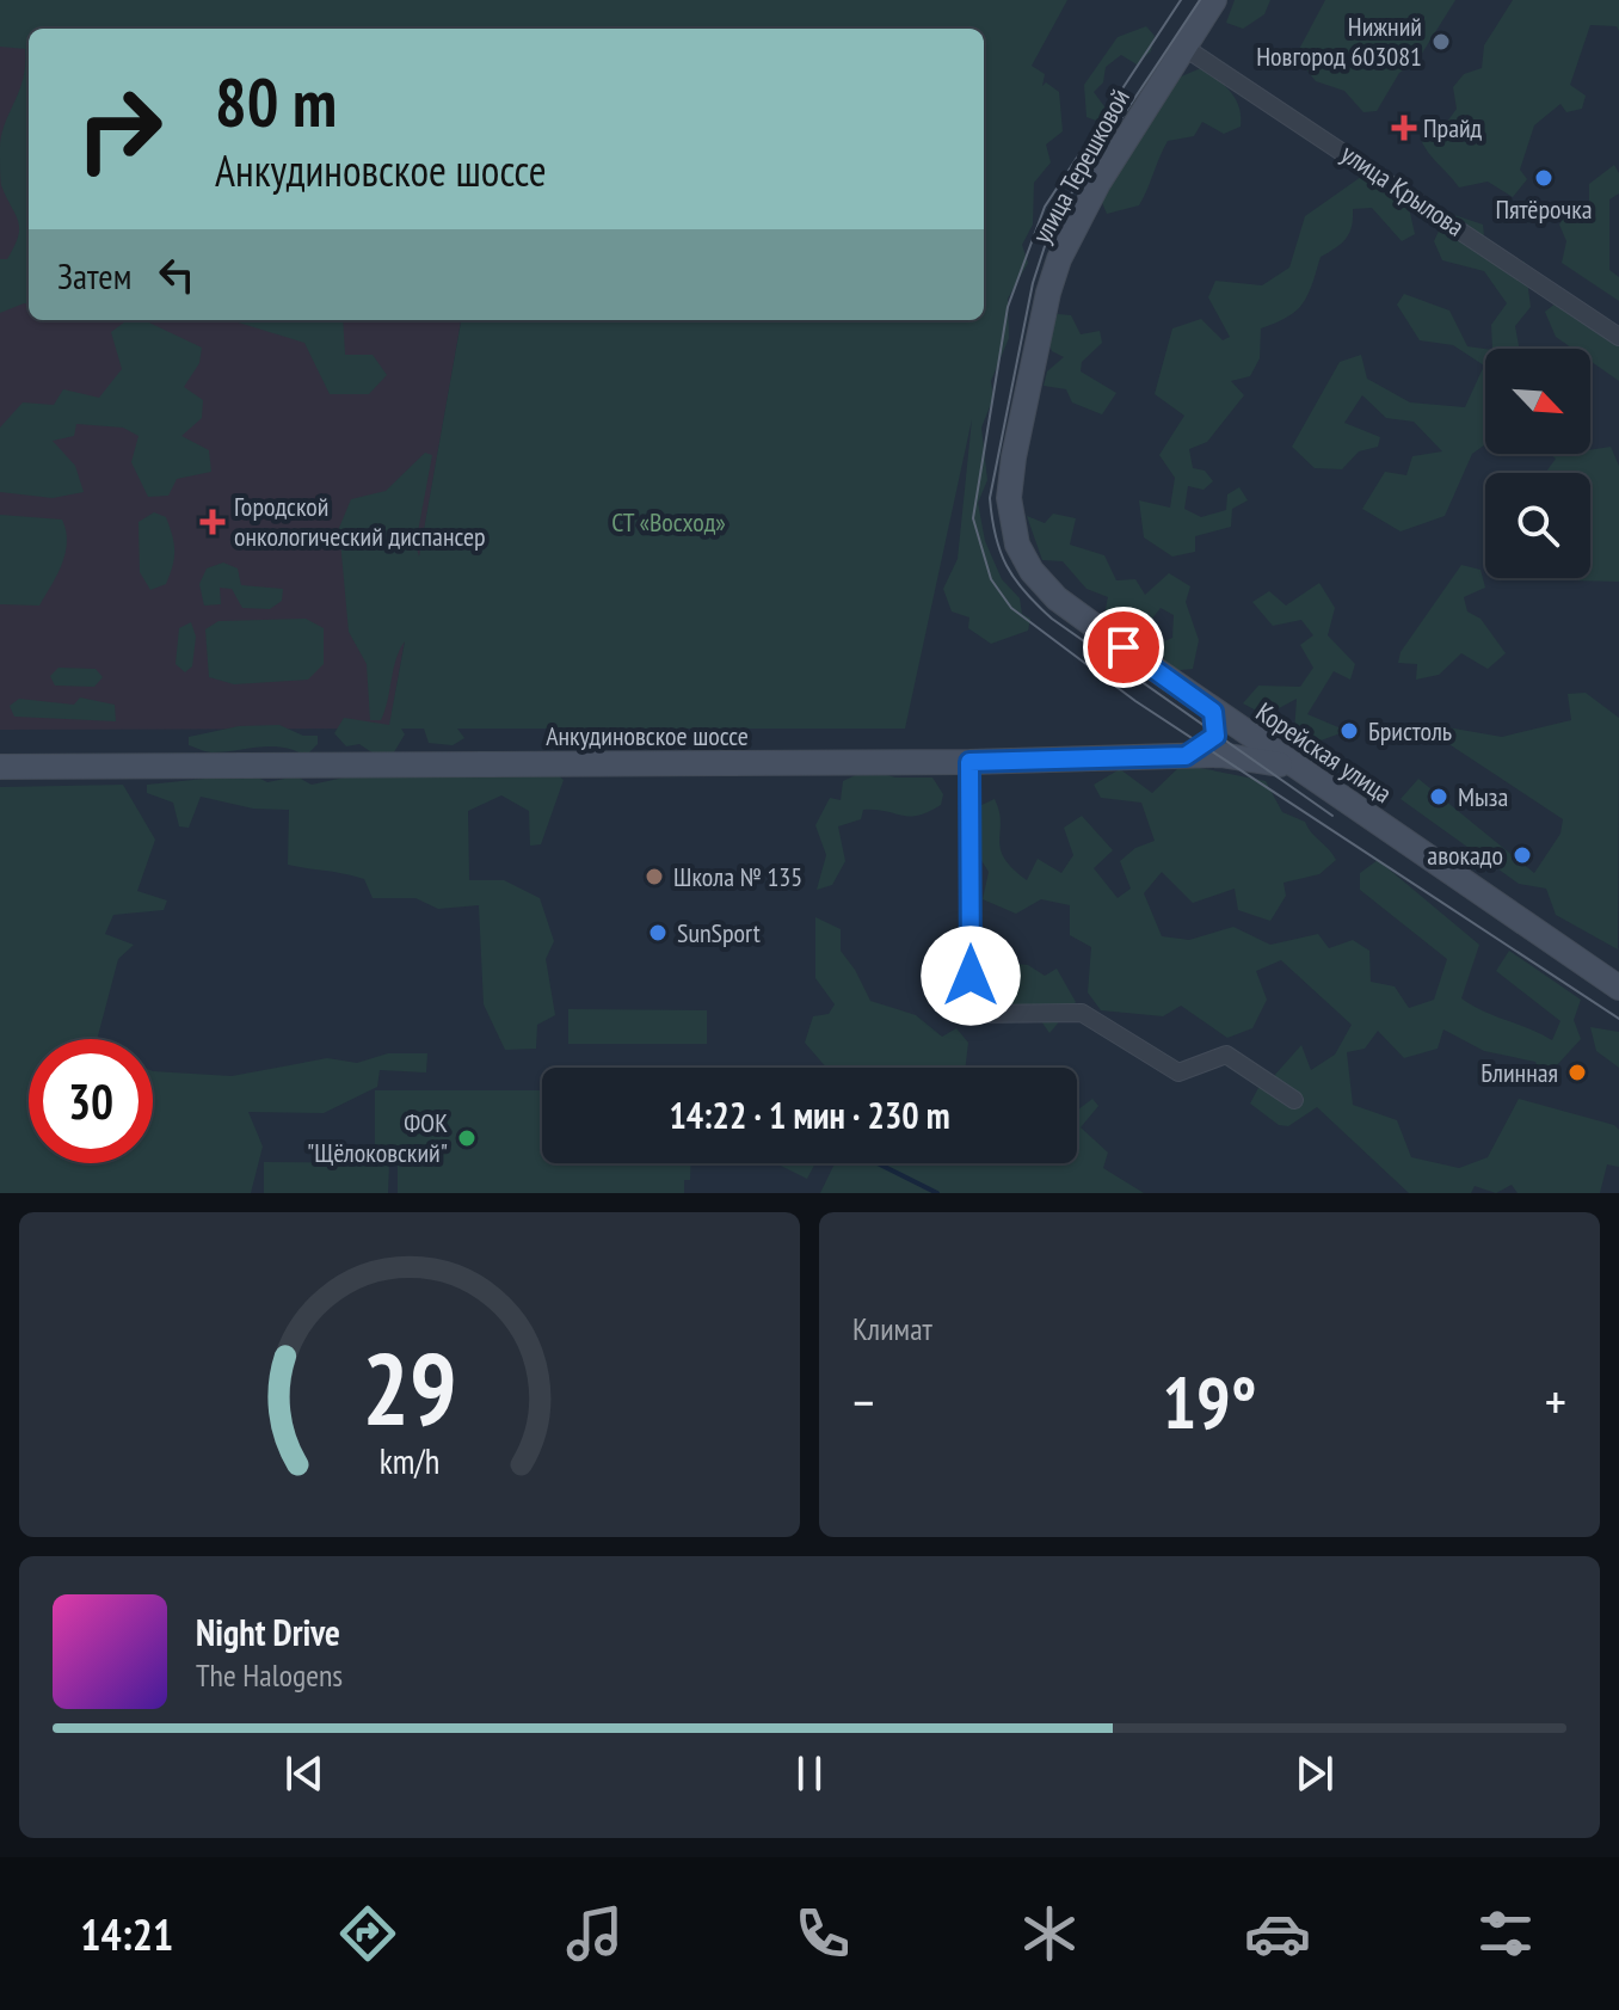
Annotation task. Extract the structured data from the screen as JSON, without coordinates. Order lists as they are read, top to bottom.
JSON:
{
  "streets": {
    "street": [
      "улица Терешковой",
      "улица Крылова",
      "Анкудиновское шоссе",
      "Корейская улица"
    ]
  },
  "crossings": [
    ["улица Терешковой", "улица Крылова"],
    ["улица Терешковой", "Корейская улица"],
    ["Анкудиновское шоссе", "Корейская улица"]
  ],
  "parks": ["СТ «Восход»"],
  "places": {
    "other": [
      "Нижний Новгород 603081",
      "Пятёрочка",
      "Бристоль",
      "Мыза",
      "авокадо",
      "Школа № 135",
      "SunSport",
      "Блинная",
      "ФОК \"Щёлоковский\""
    ],
    "health": ["Прайд", "Городской онкологический диспансер"]
  },
  "north": "bottom right",
  "page": {
    "turn": ["80 m", "Анкудиновское шоссе"],
    "then": "Затем",
    "limit": "30",
    "trip": "14:22 · 1 мин · 230 m",
    "tile": "Климат",
    "heat": ["−", "19°", "+"],
    "song": ["Night Drive", "The Halogens"],
    "tabs": "14:21",
    "gauge": ["29", "km/h"]
  }
}
